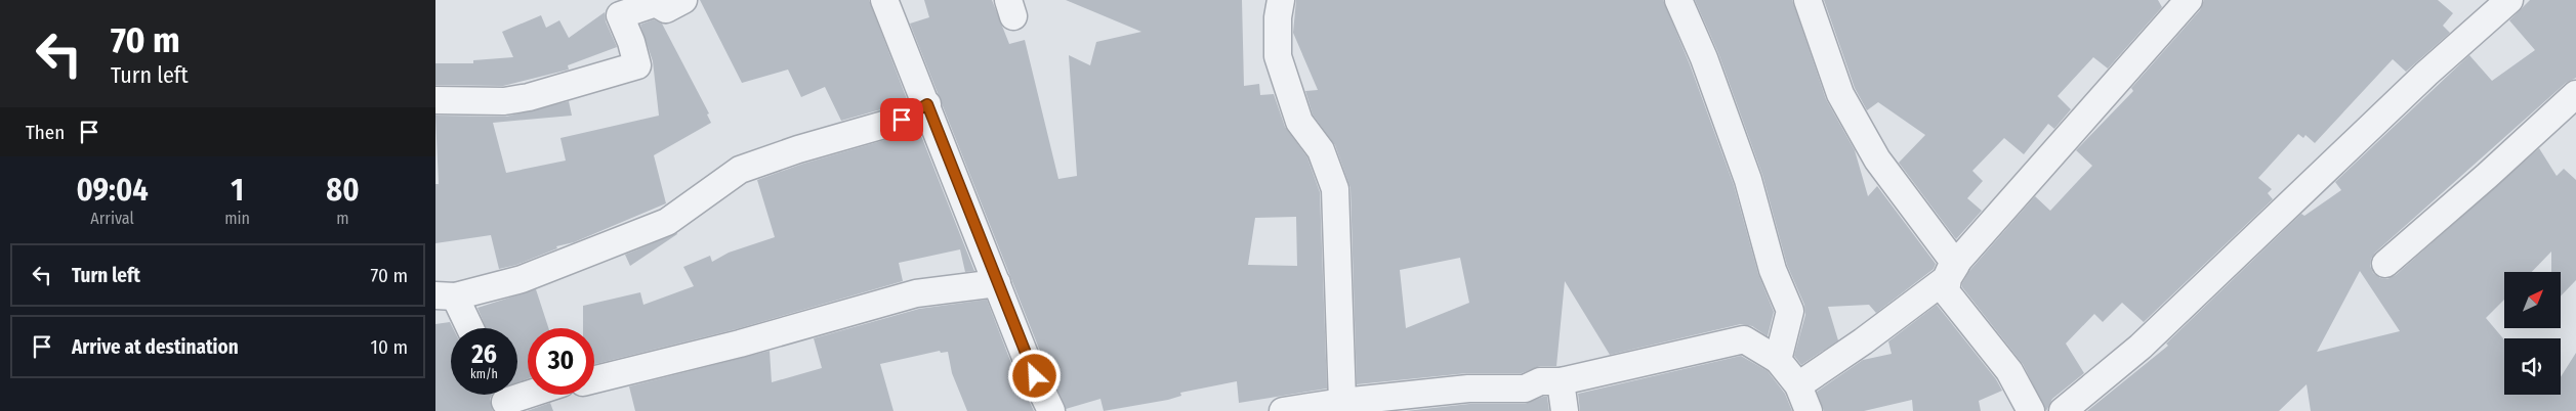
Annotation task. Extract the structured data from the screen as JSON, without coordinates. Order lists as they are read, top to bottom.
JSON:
{
  "north": "top right",
  "page": {
    "turn": ["70 m", "Turn left"],
    "then": "Then",
    "eta": [
      "09:04",
      "Arrival",
      "1",
      "min",
      "80",
      "m"
    ],
    "list": [
      {
        "name": "Turn left",
        "value": "70 m"
      },
      {
        "name": "Arrive at destination",
        "value": "10 m"
      }
    ],
    "speed": "26 km/h",
    "limit": "30"
  }
}
